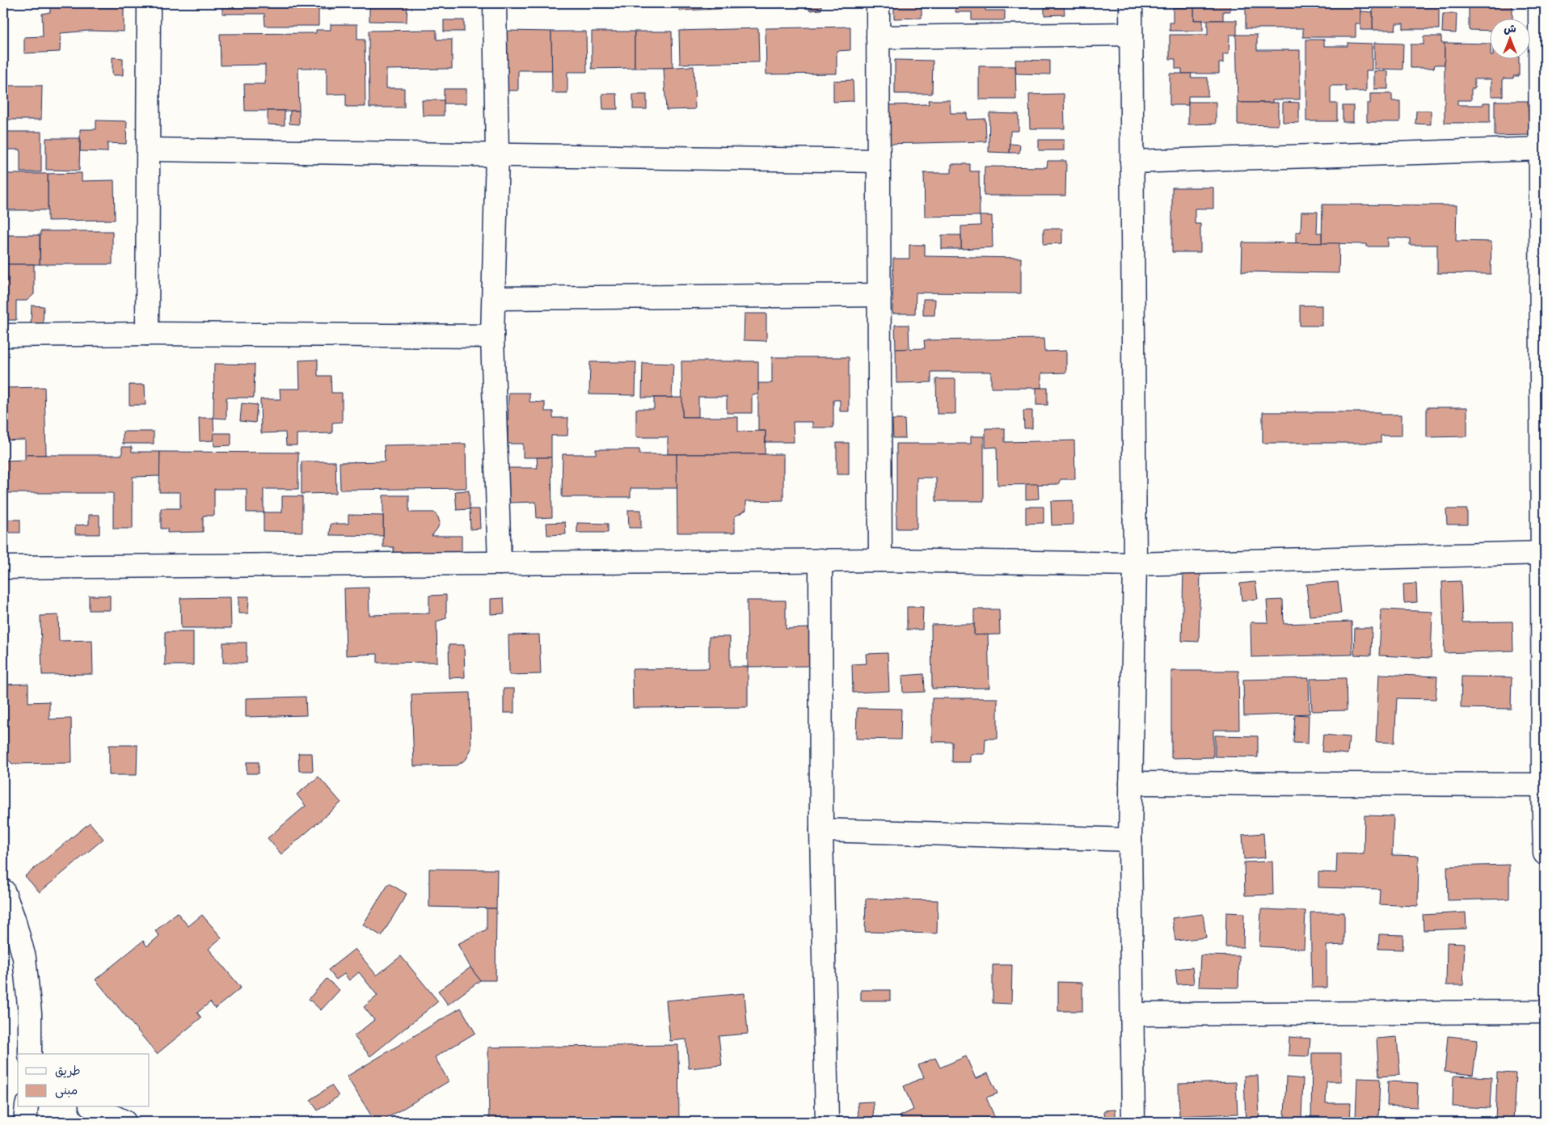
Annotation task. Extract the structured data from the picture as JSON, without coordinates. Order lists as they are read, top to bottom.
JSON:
{
  "legend": ["طريق", "مبنى"],
  "north": "top"
}
